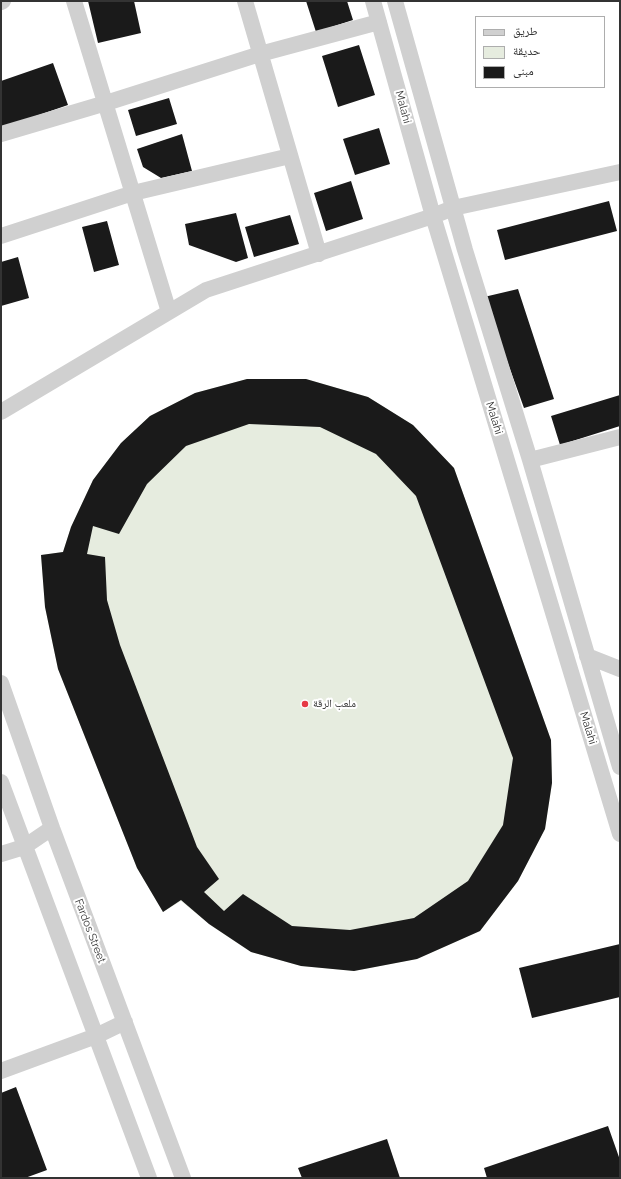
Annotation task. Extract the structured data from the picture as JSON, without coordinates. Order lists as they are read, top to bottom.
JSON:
{
  "streets": {
    "street": ["Malahi", "Fardos Street"]
  },
  "places": ["ملعب الرقة"],
  "legend": ["طريق", "حديقة", "مبنى"]
}
